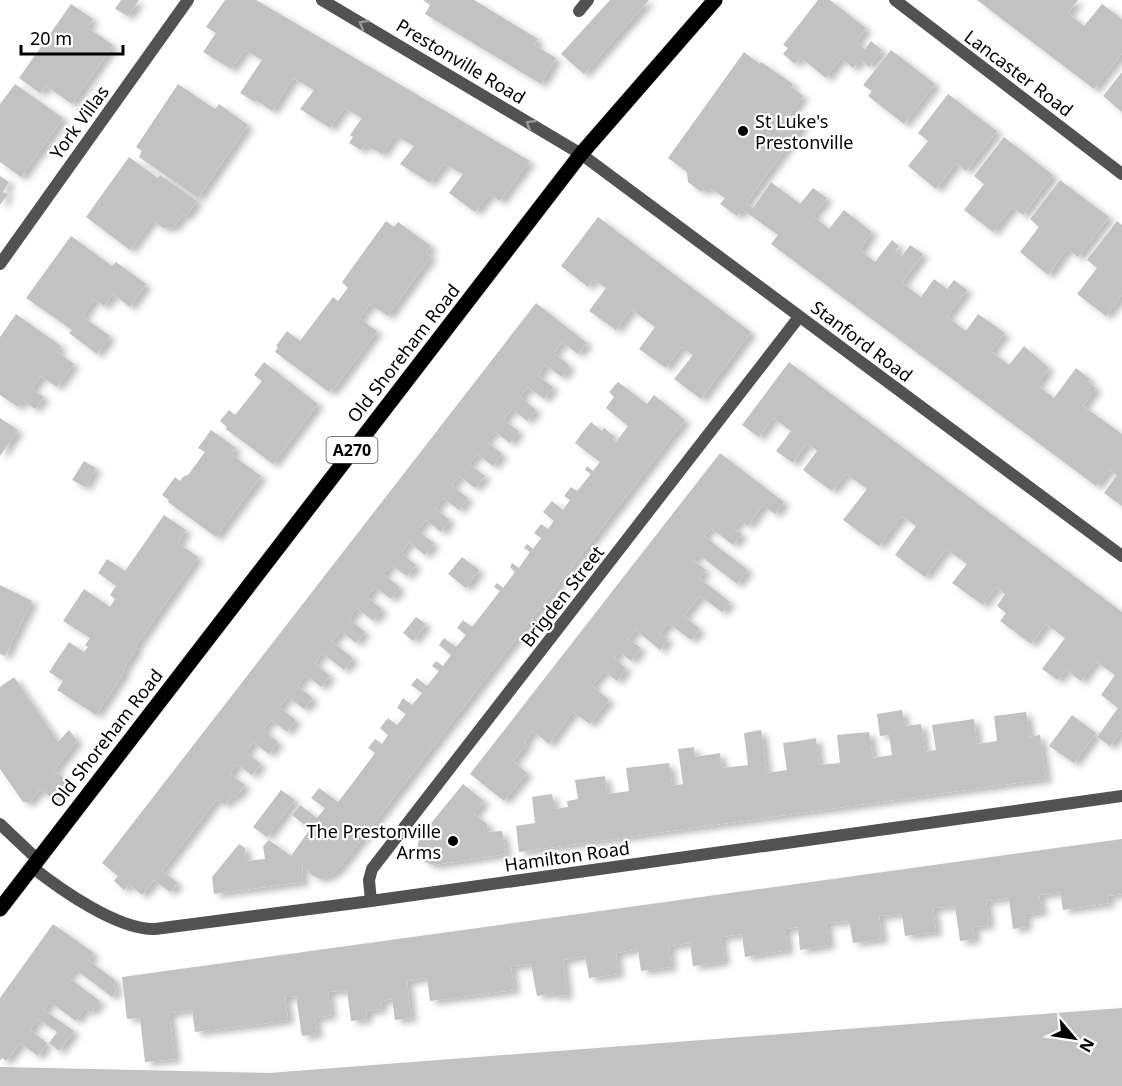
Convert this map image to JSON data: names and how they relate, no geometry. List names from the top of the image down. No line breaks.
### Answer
{"streets":{"main road":["Old Shoreham Road","A270"],"street":["Prestonville Road","Lancaster Road","York Villas","Stanford Road","Brigden Street","Hamilton Road"]},"crossings":[["Prestonville Road","Stanford Road"],["Prestonville Road","Old Shoreham Road"],["Stanford Road","Old Shoreham Road"],["Stanford Road","Brigden Street"],["Old Shoreham Road","Hamilton Road"],["Brigden Street","Hamilton Road"]],"one_way":["Prestonville Road"],"places":["St Luke's Prestonville","The Prestonville Arms"],"scale_bar":"20 m","north":"bottom right"}
